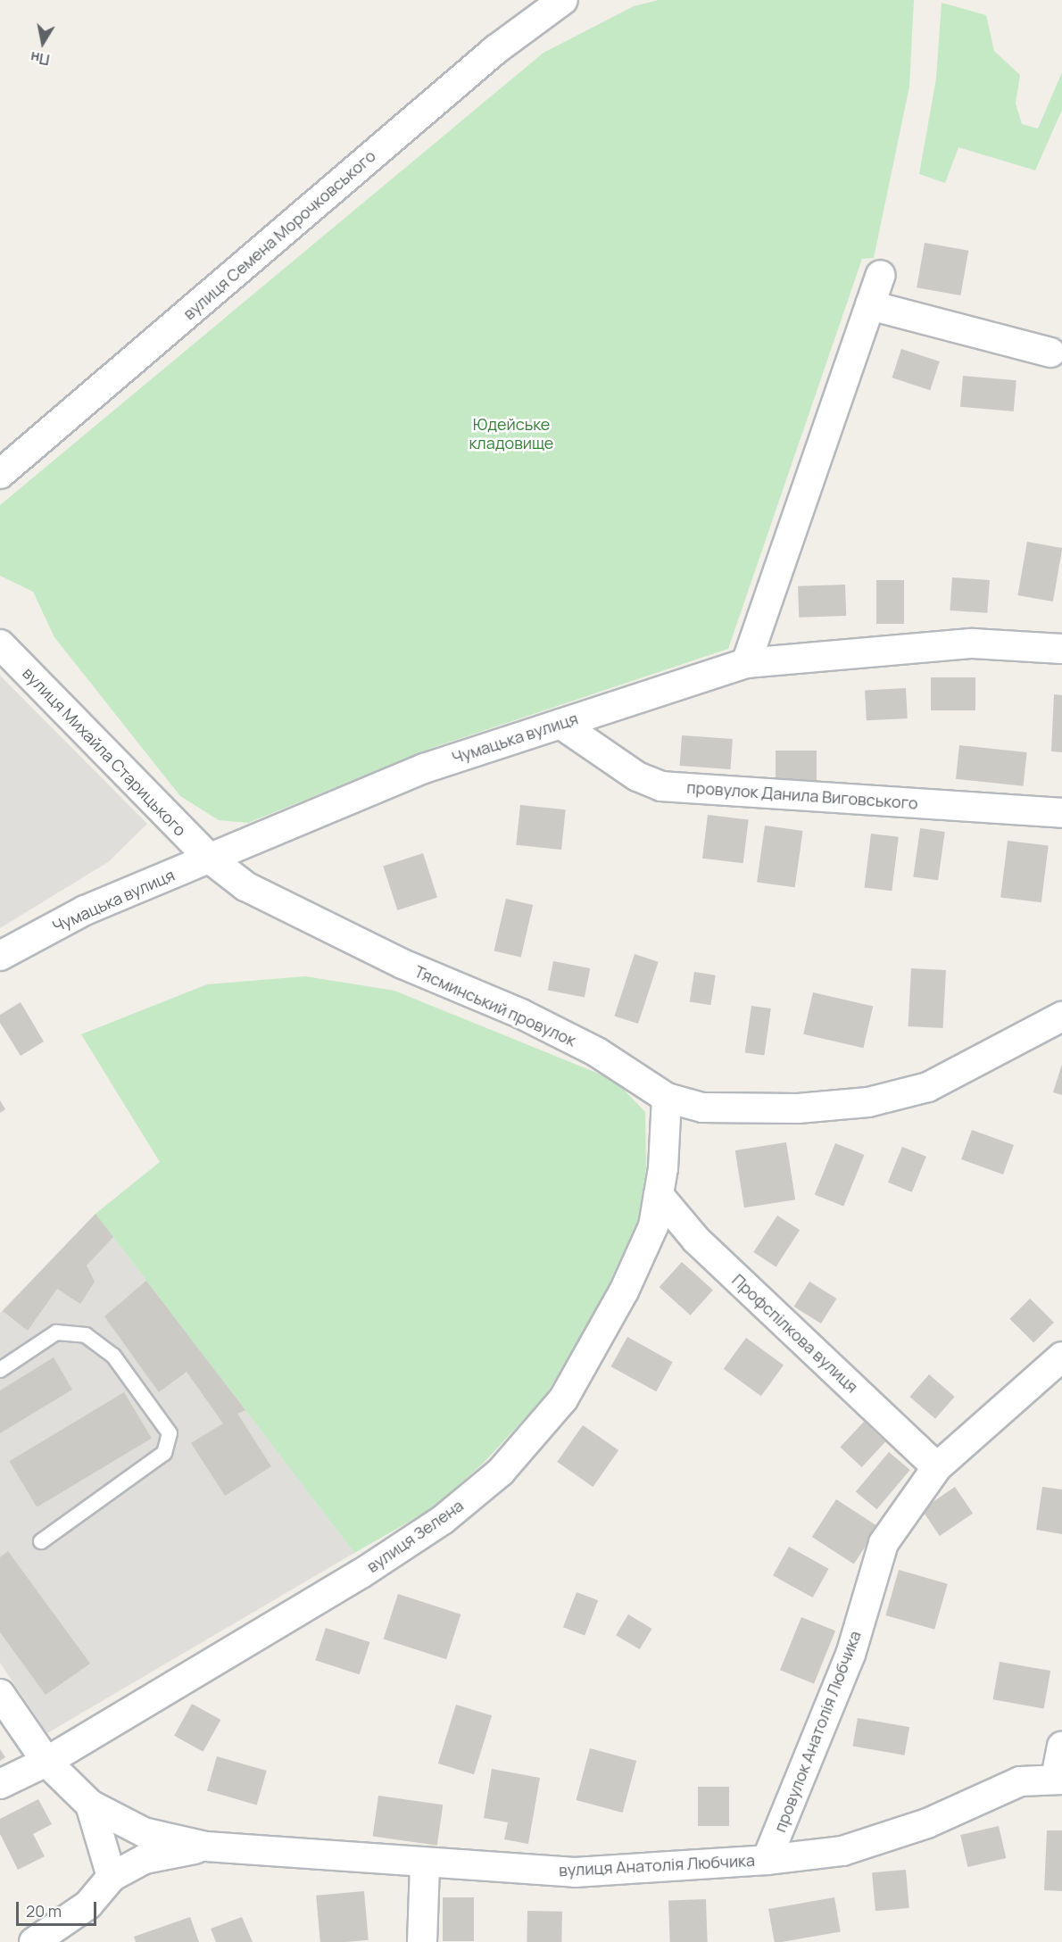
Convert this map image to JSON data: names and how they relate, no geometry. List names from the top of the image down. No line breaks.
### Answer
{"streets":{"street":["вулиця Семена Морочковського","Чумацька вулиця","вулиця Михайла Старицького","провулок Данила Виговського","Тясминський провулок","Профспілкова вулиця","вулиця Зелена","провулок Анатолія Любчика","вулиця Анатолія Любчика"]},"crossings":[["Чумацька вулиця","вулиця Михайла Старицького"],["Чумацька вулиця","провулок Данила Виговського"],["Чумацька вулиця","Тясминський провулок"],["вулиця Михайла Старицького","Тясминський провулок"],["Тясминський провулок","вулиця Зелена"],["Профспілкова вулиця","вулиця Зелена"],["Профспілкова вулиця","провулок Анатолія Любчика"],["вулиця Зелена","вулиця Анатолія Любчика"],["провулок Анатолія Любчика","вулиця Анатолія Любчика"]],"parks":["Юдейське кладовище"],"scale_bar":"20 m","north":"bottom"}
